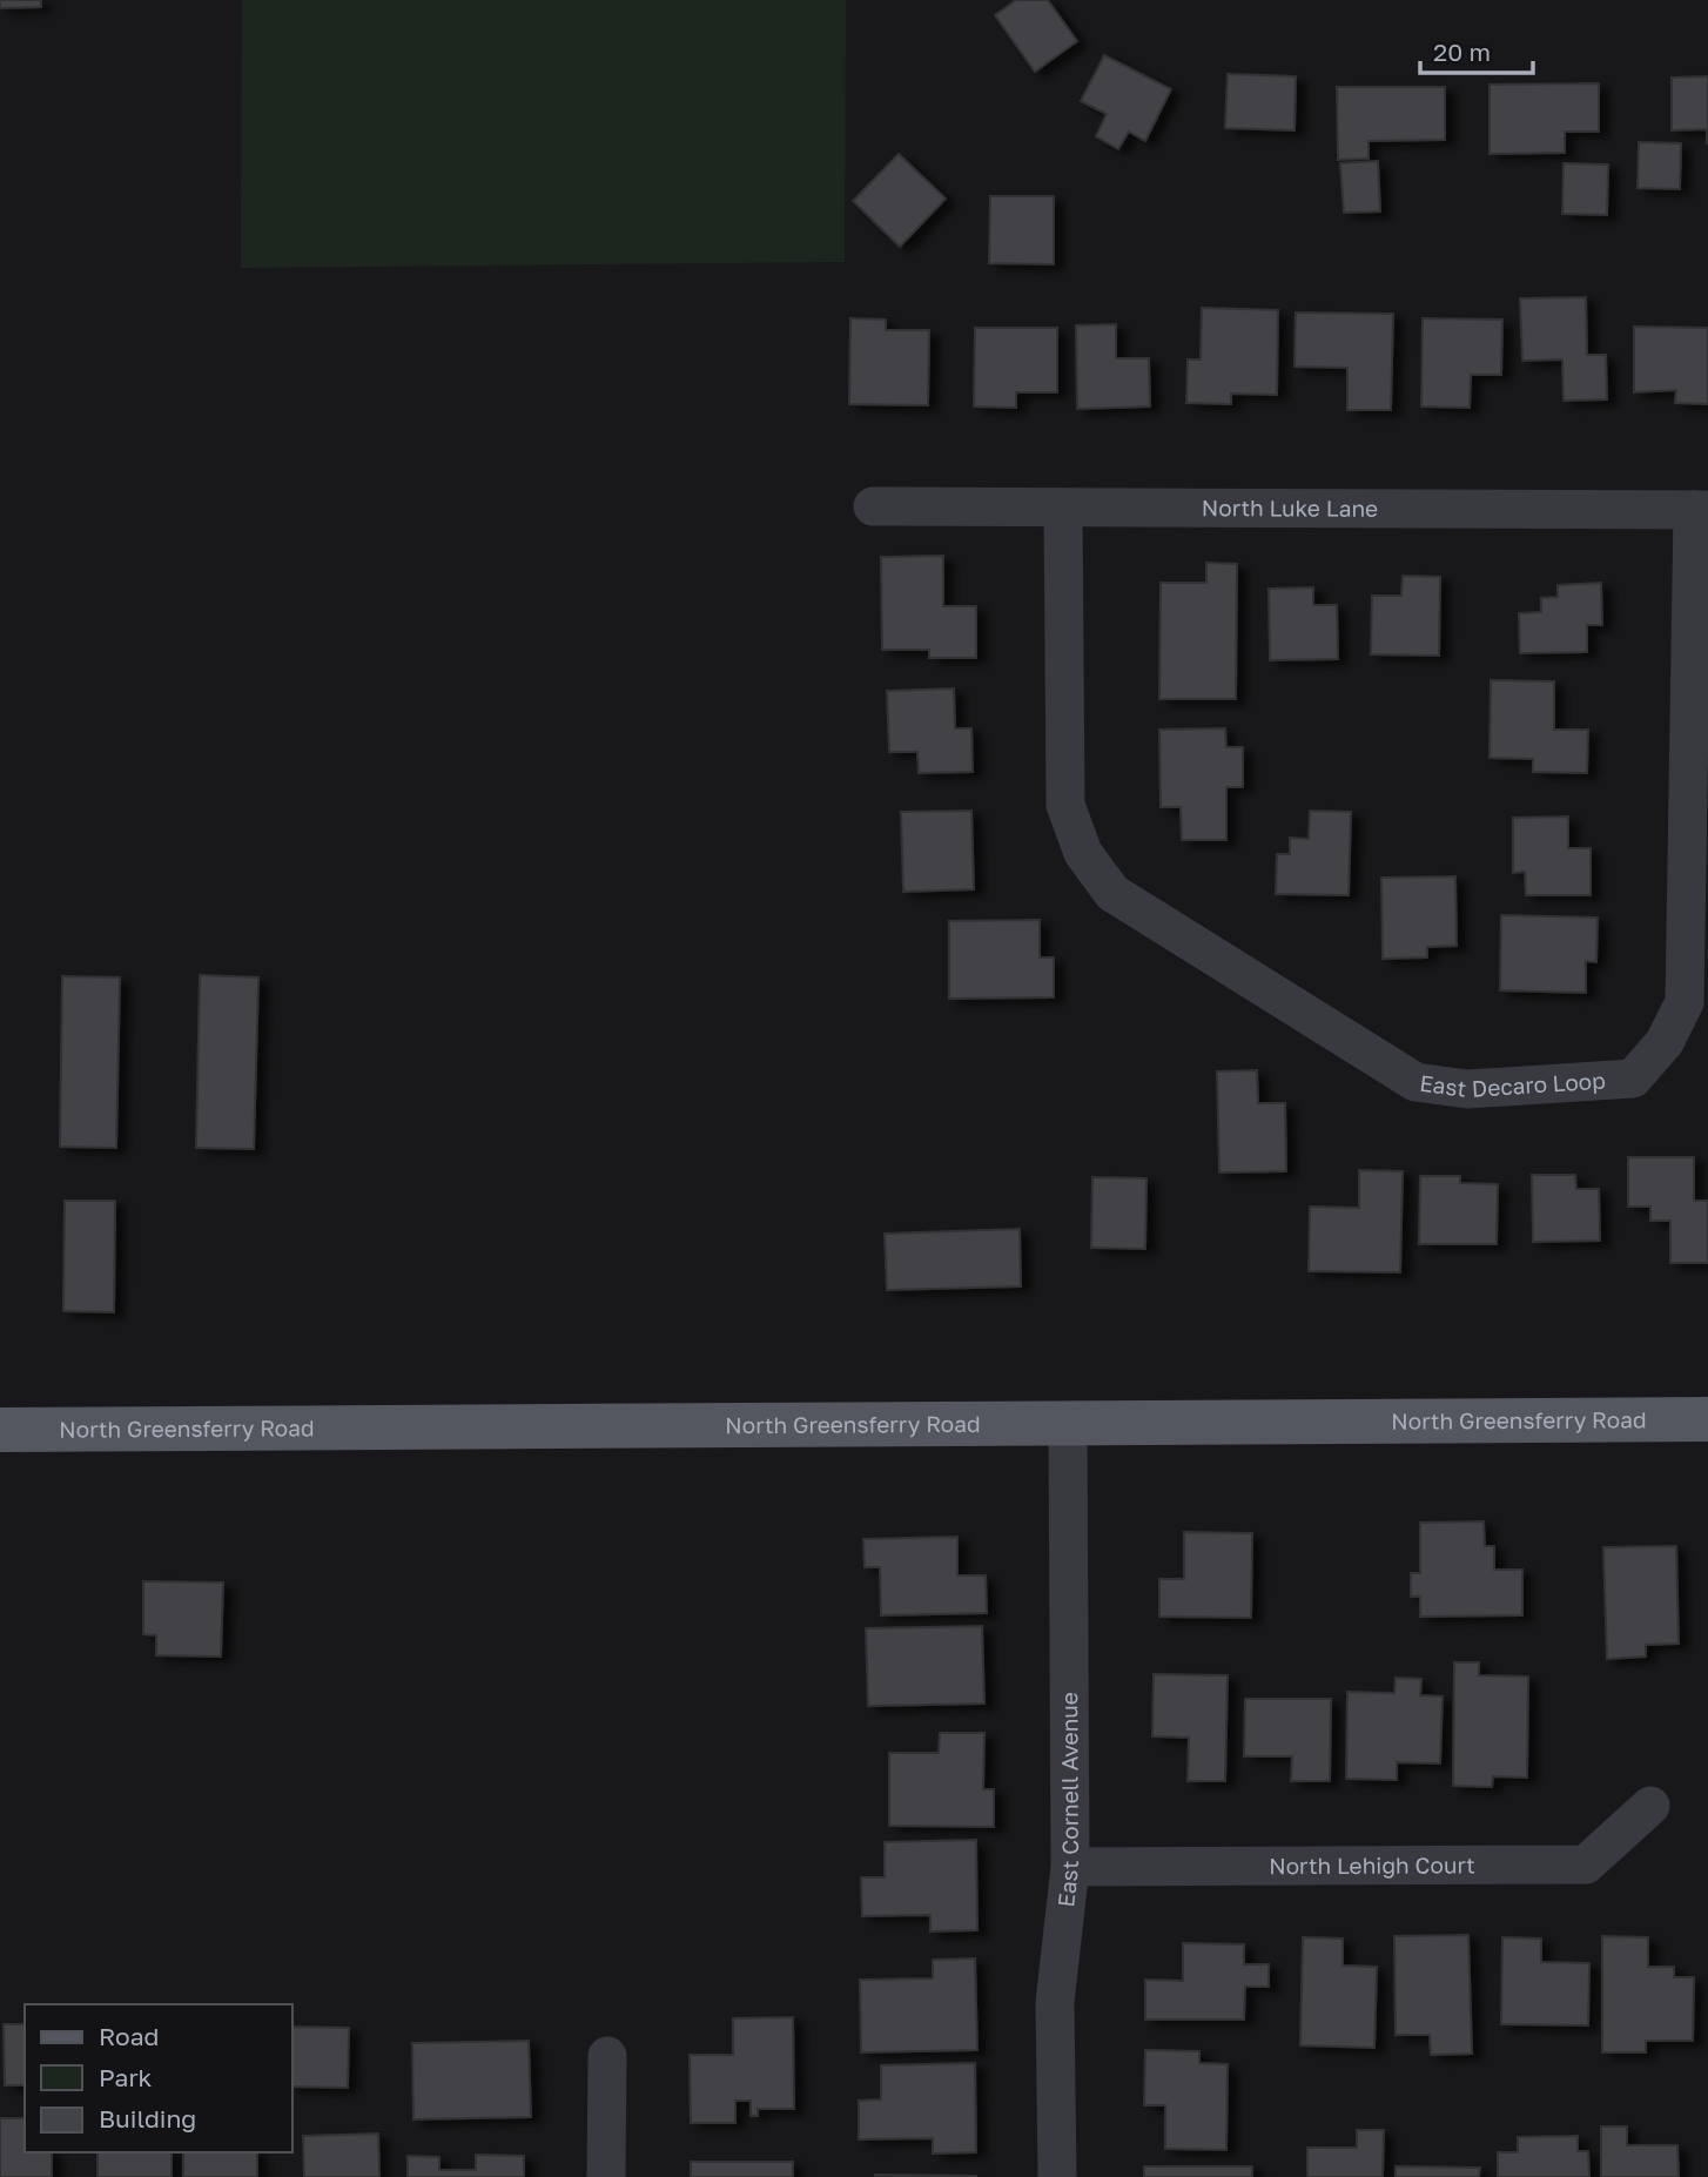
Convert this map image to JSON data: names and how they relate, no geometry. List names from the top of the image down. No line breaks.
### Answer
{"streets":{"main road":["North Greensferry Road"],"street":["North Luke Lane","East Decaro Loop","East Cornell Avenue","North Lehigh Court"]},"crossings":[["North Luke Lane","East Decaro Loop"],["North Greensferry Road","East Cornell Avenue"],["East Cornell Avenue","North Lehigh Court"]],"legend":["Road","Park","Building"],"scale_bar":"20 m"}
